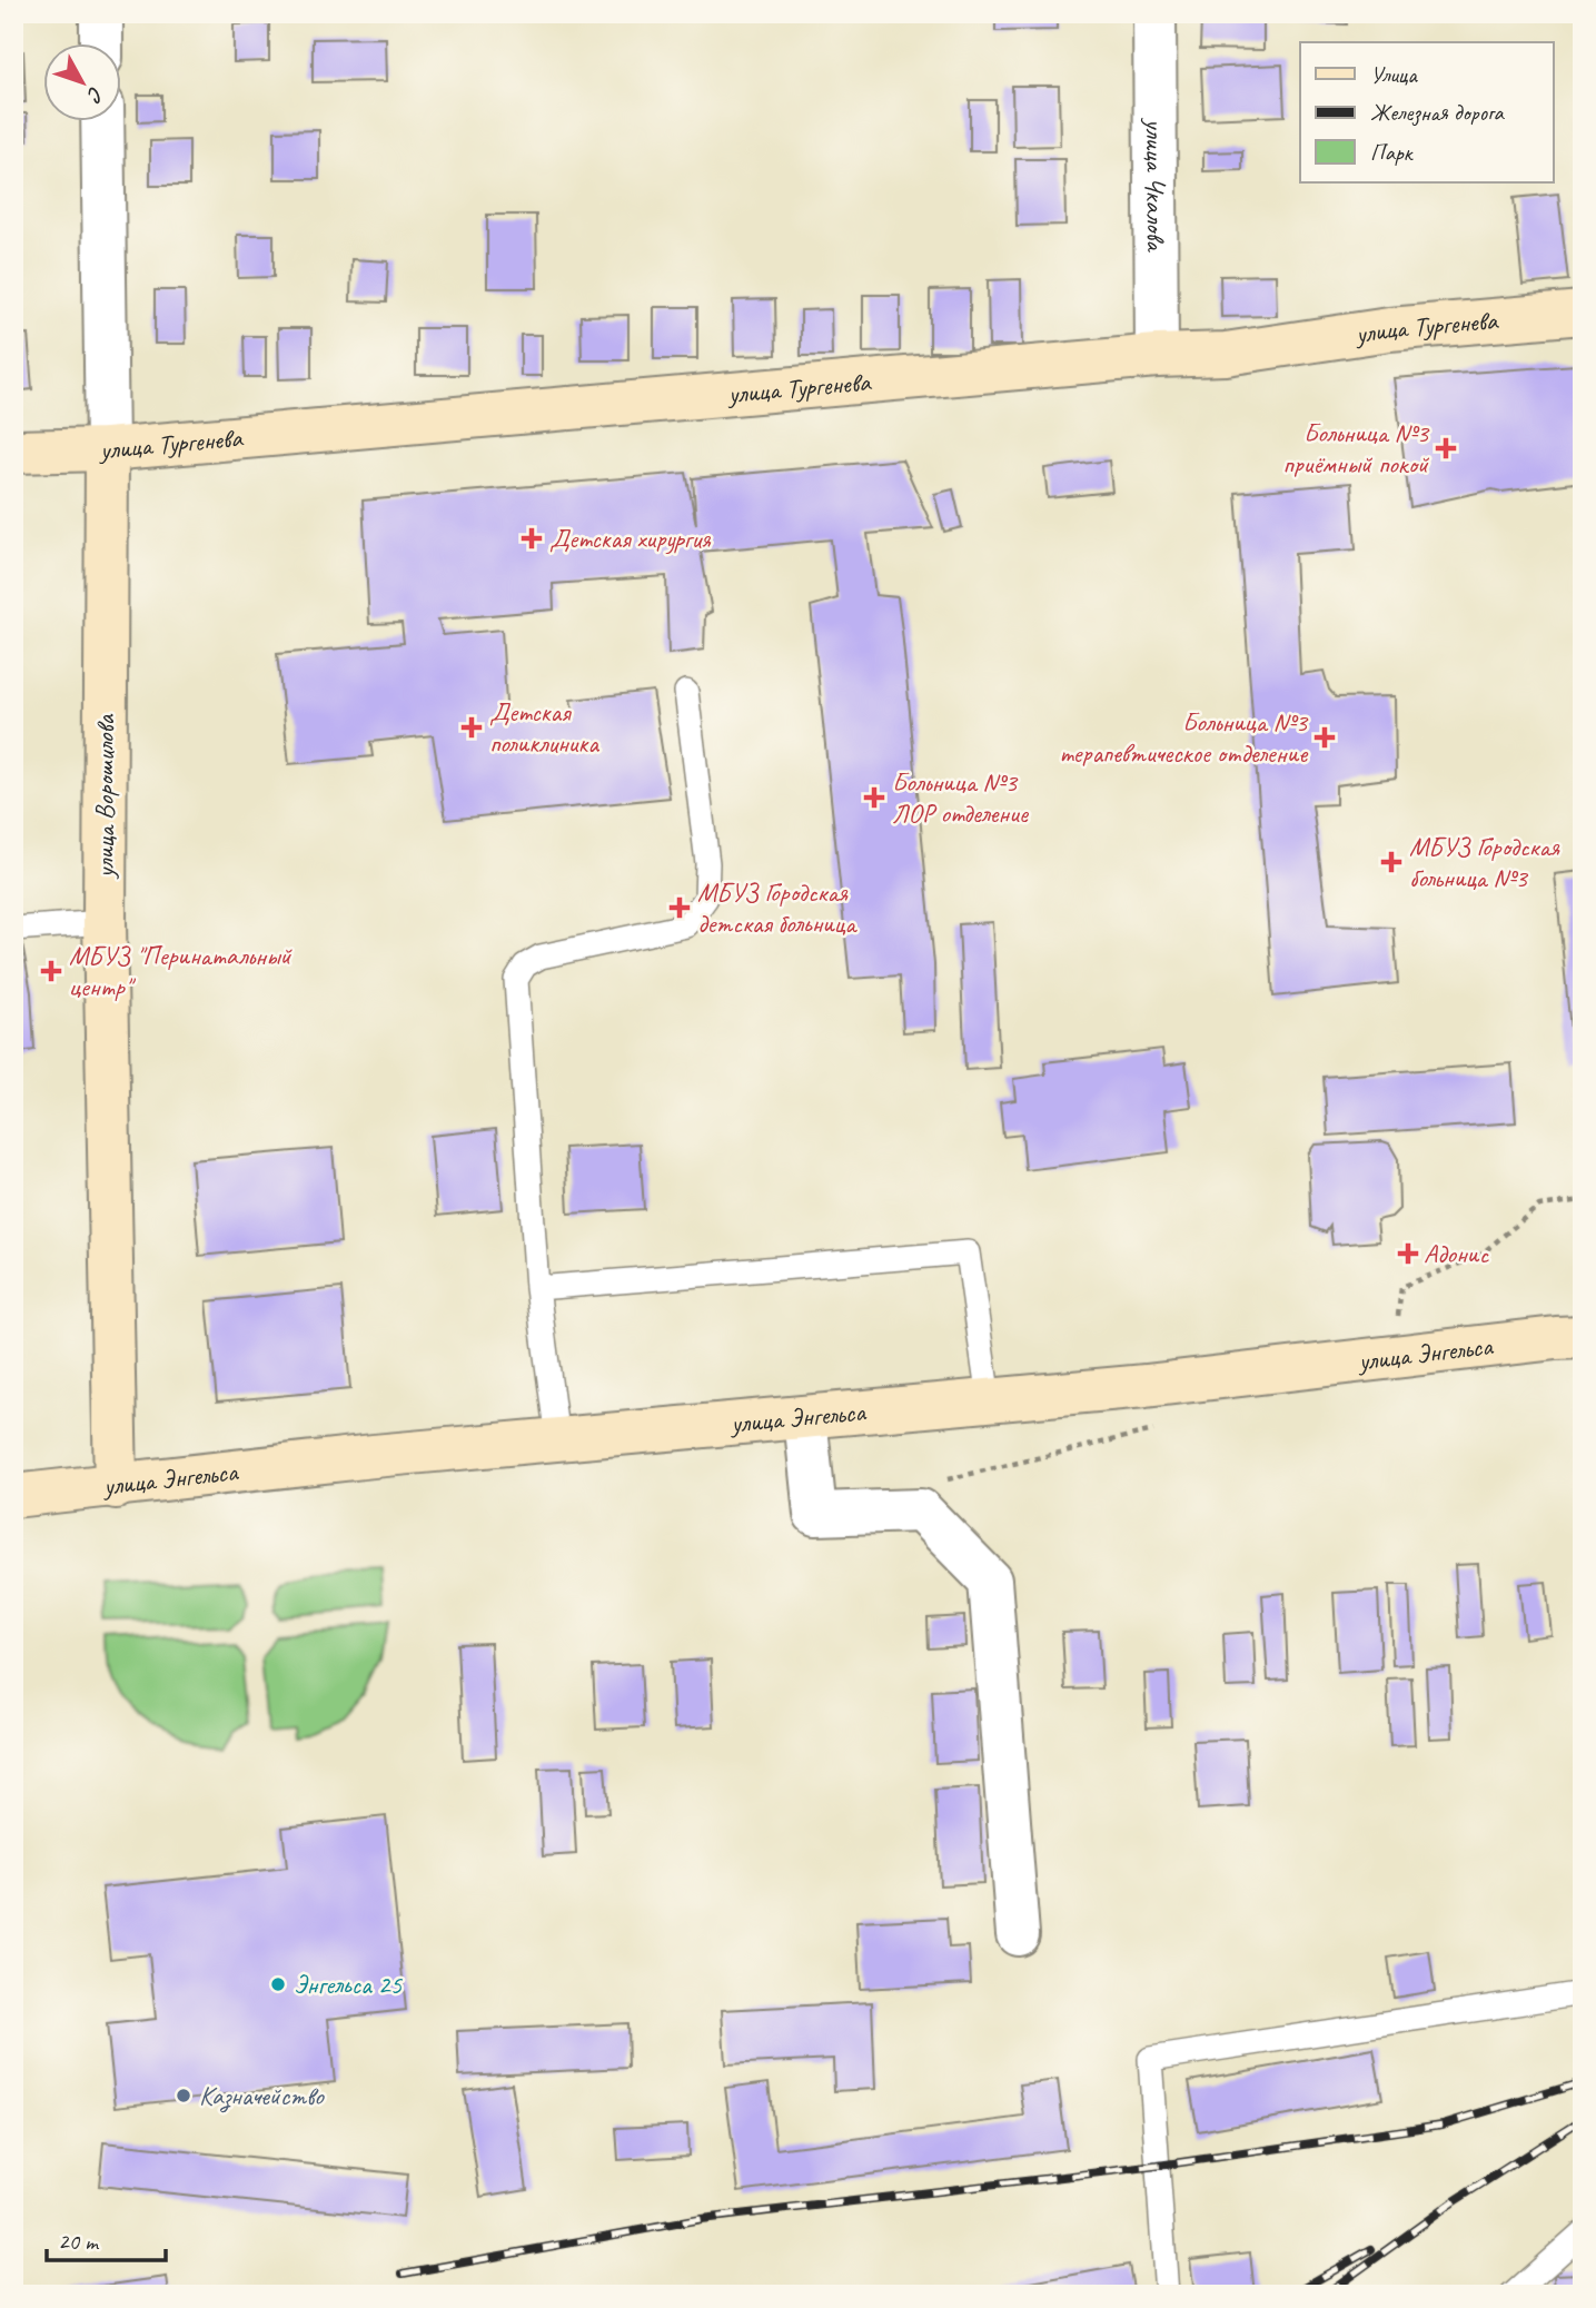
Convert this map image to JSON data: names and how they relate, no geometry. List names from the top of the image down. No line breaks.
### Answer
{"streets":{"street":["улица Чкалова","улица Тургенева","улица Ворошилова","улица Энгельса"]},"crossings":[["улица Чкалова","улица Тургенева"],["улица Тургенева","улица Ворошилова"],["улица Ворошилова","улица Энгельса"]],"places":{"health":["Больница №3 приёмный покой","Детская хирургия","Детская поликлиника","Больница №3 терапевтическое отделение","Больница №3 ЛОР отделение","МБУЗ Городская больница №3","МБУЗ Городская детская больница","МБУЗ \"Перинатальный центр\"","Адонис"],"other":["Энгельса 25","Казначейство"]},"legend":["Улица","Железная дорога","Парк"],"scale_bar":"20 m","north":"bottom right"}
